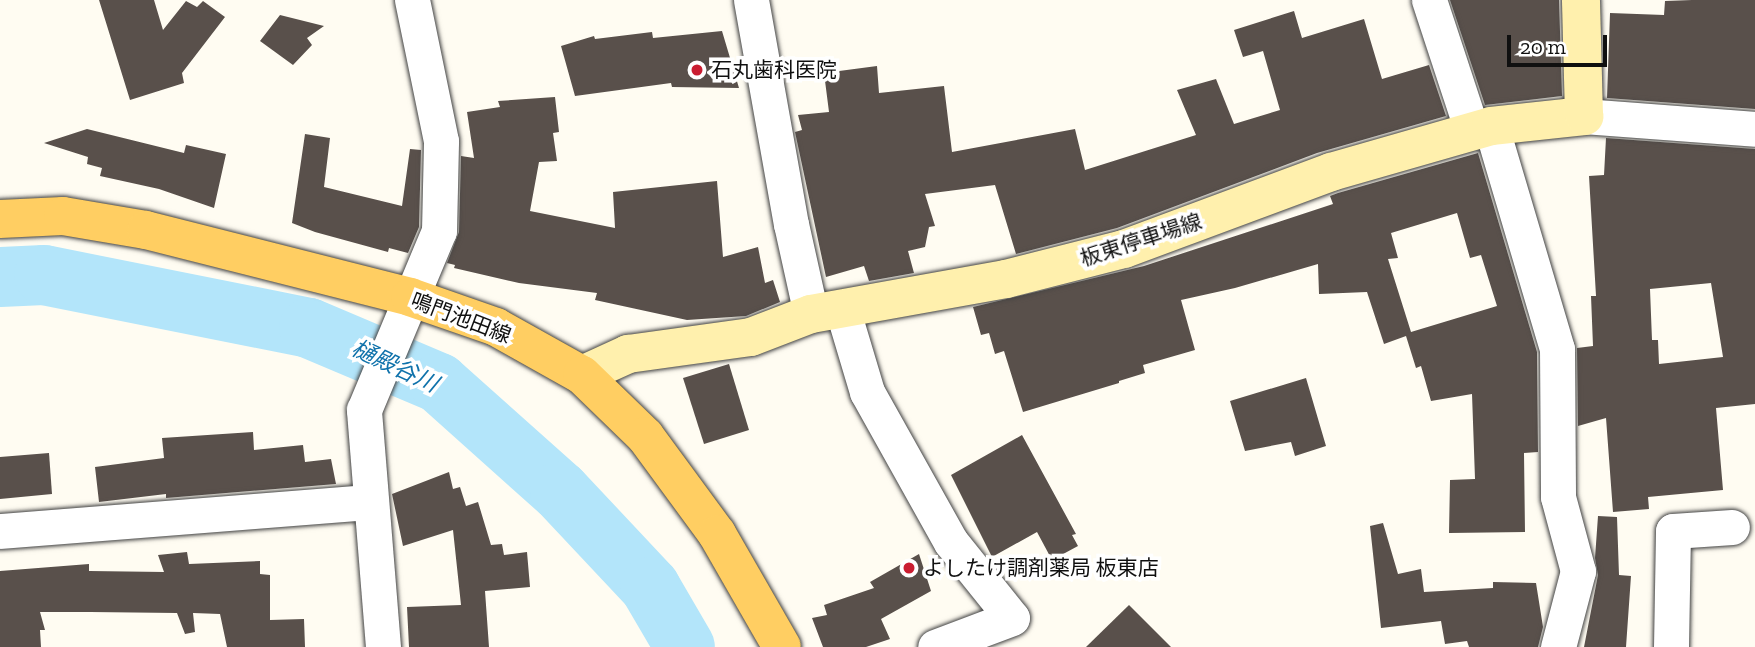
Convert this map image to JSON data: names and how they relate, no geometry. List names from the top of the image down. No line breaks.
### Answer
{"streets":{"main road":["板東停車場線","鳴門池田線"]},"crossings":[["板東停車場線","鳴門池田線"]],"water":["樋殿谷川"],"places":["石丸歯科医院","よしたけ調剤薬局 板東店"],"scale_bar":"20 m"}
